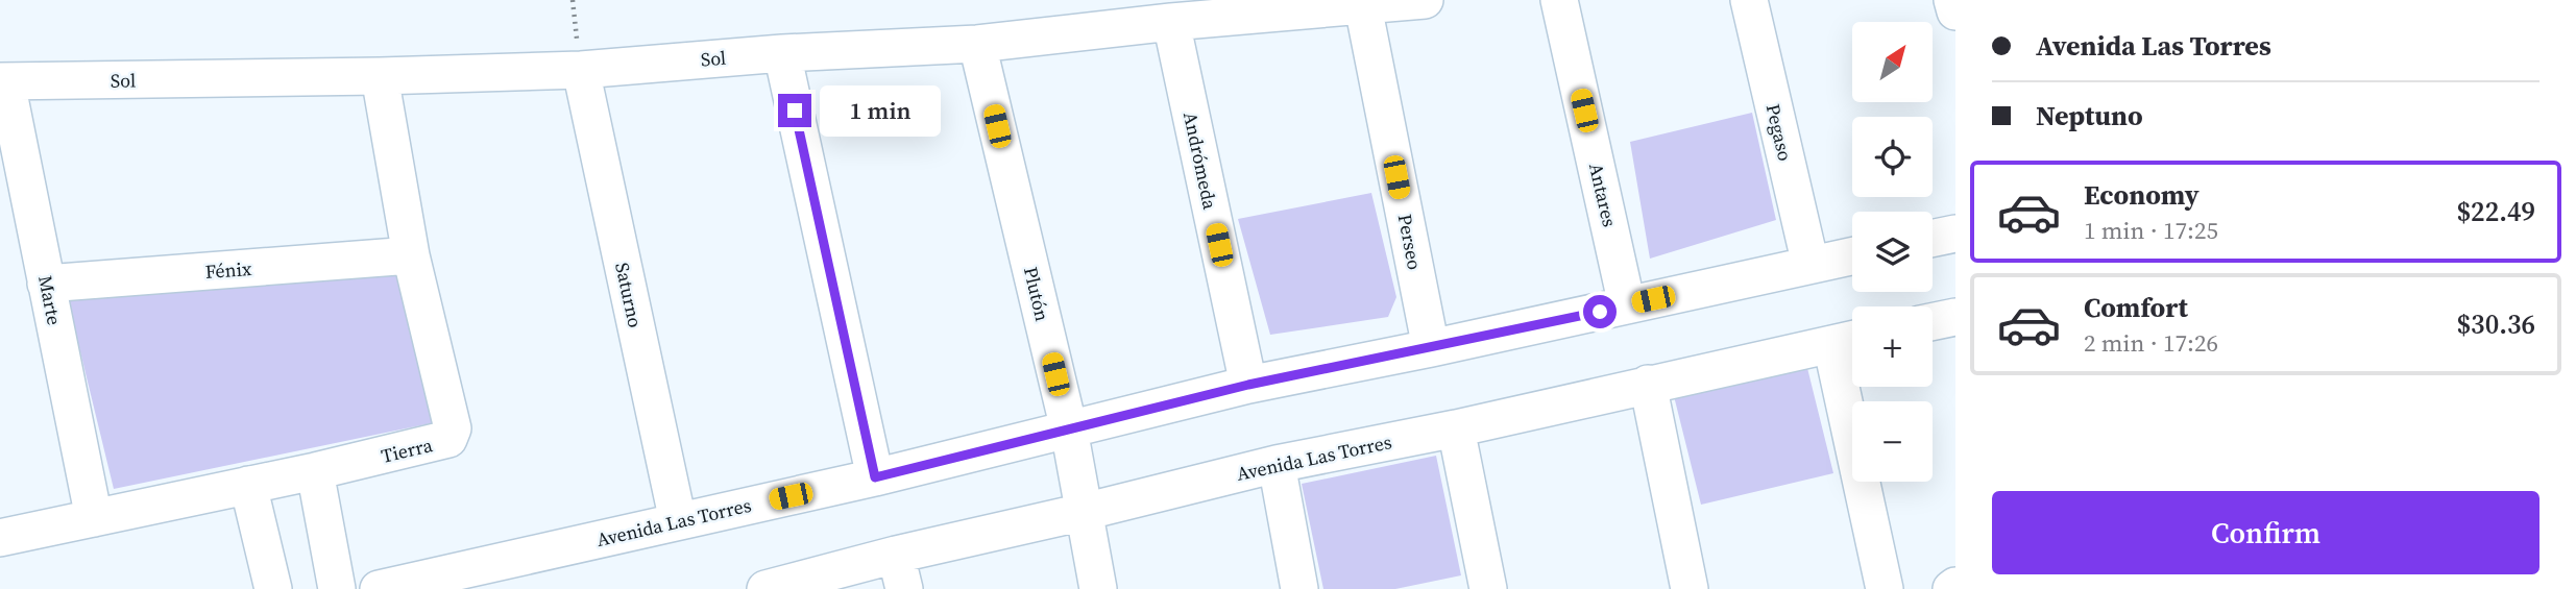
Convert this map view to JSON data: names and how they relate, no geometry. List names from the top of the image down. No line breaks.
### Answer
{"streets":{"street":["Sol","Pegaso","Andrómeda","Antares","Perseo","Fénix","Plutón","Saturno","Marte","Tierra","Avenida Las Torres"]},"crossings":[["Sol","Andrómeda"],["Sol","Perseo"],["Sol","Plutón"],["Sol","Saturno"],["Sol","Marte"],["Sol","Tierra"],["Pegaso","Avenida Las Torres"],["Andrómeda","Avenida Las Torres"],["Antares","Avenida Las Torres"],["Perseo","Avenida Las Torres"],["Fénix","Marte"],["Fénix","Tierra"],["Plutón","Avenida Las Torres"],["Saturno","Avenida Las Torres"],["Marte","Tierra"]],"north":"top right","page":{"banner":["Avenida Las Torres","Neptuno"],"map_buttons":["+","−"],"bubble":"1 min","list":[{"name":"Economy","note":"1 min · 17:25","value":"$22.49"},{"name":"Comfort","note":"2 min · 17:26","value":"$30.36"}],"buttons":"Confirm"}}
